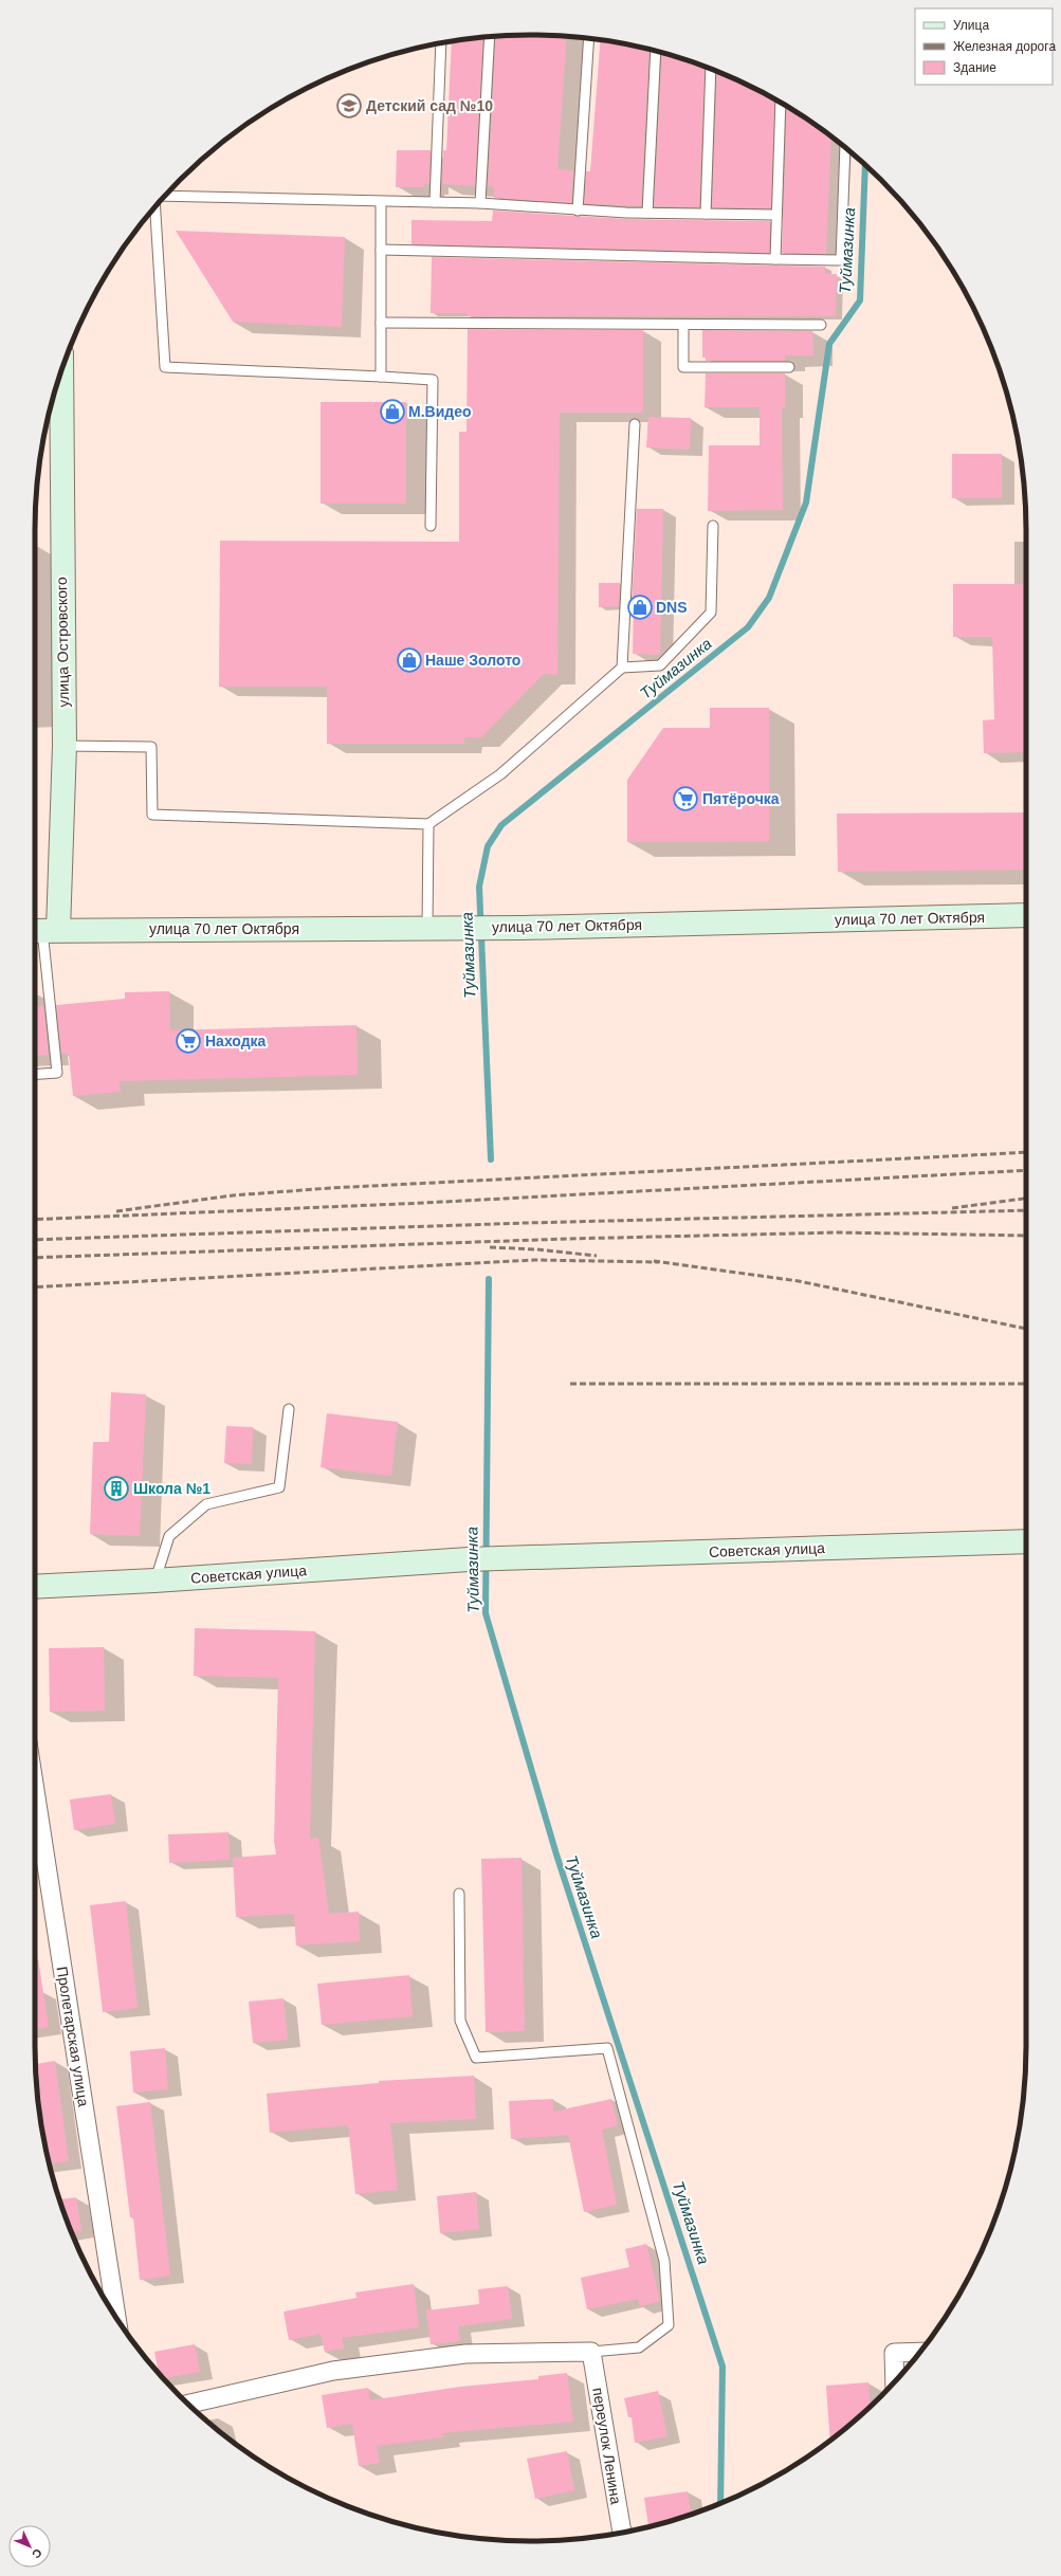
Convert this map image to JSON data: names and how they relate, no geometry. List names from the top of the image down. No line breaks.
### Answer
{"streets":{"street":["улица Островского","улица 70 лет Октября","Советская улица","Пролетарская улица","переулок Ленина"]},"crossings":[["улица Островского","улица 70 лет Октября"]],"water":["Туймазинка"],"places":{"school or university":["Детский сад №10"],"shop":["М.Видео","DNS","Наше Золото"],"supermarket":["Пятёрочка","Находка"],"building":["Школа №1"]},"legend":["Улица","Железная дорога","Здание"],"north":"bottom right"}
